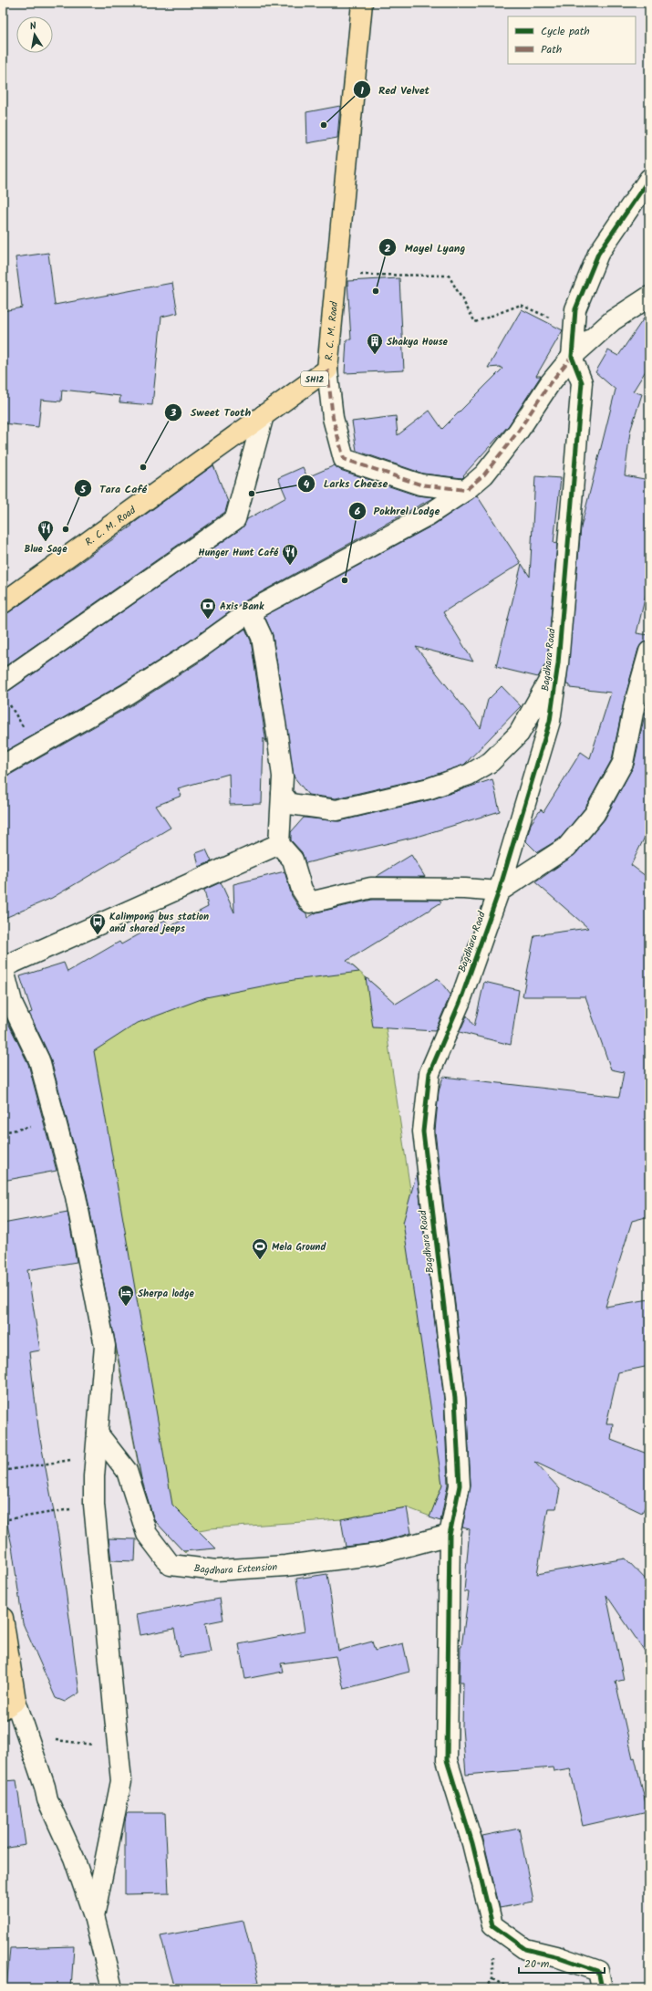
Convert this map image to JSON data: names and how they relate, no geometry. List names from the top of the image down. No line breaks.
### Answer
{"streets":{"main road":["R. C. M. Road","SH12"],"street":["Bagdhara Road","Bagdhara Extension"]},"crossings":[["Bagdhara Road","Bagdhara Extension"]],"places":{"other":["Red Velvet","Mayel Lyang","Sweet Tooth","Larks Cheese","Tara Café","Pokhrel Lodge"],"building":["Shakya House"],"restaurant":["Blue Sage","Hunger Hunt Café"],"bank":["Axis Bank"],"bus stop":["Kalimpong bus station and shared jeeps"],"sports":["Mela Ground"],"hotel":["Sherpa lodge"]},"legend":["Cycle path","Path"],"scale_bar":"20 m","north":"top"}
